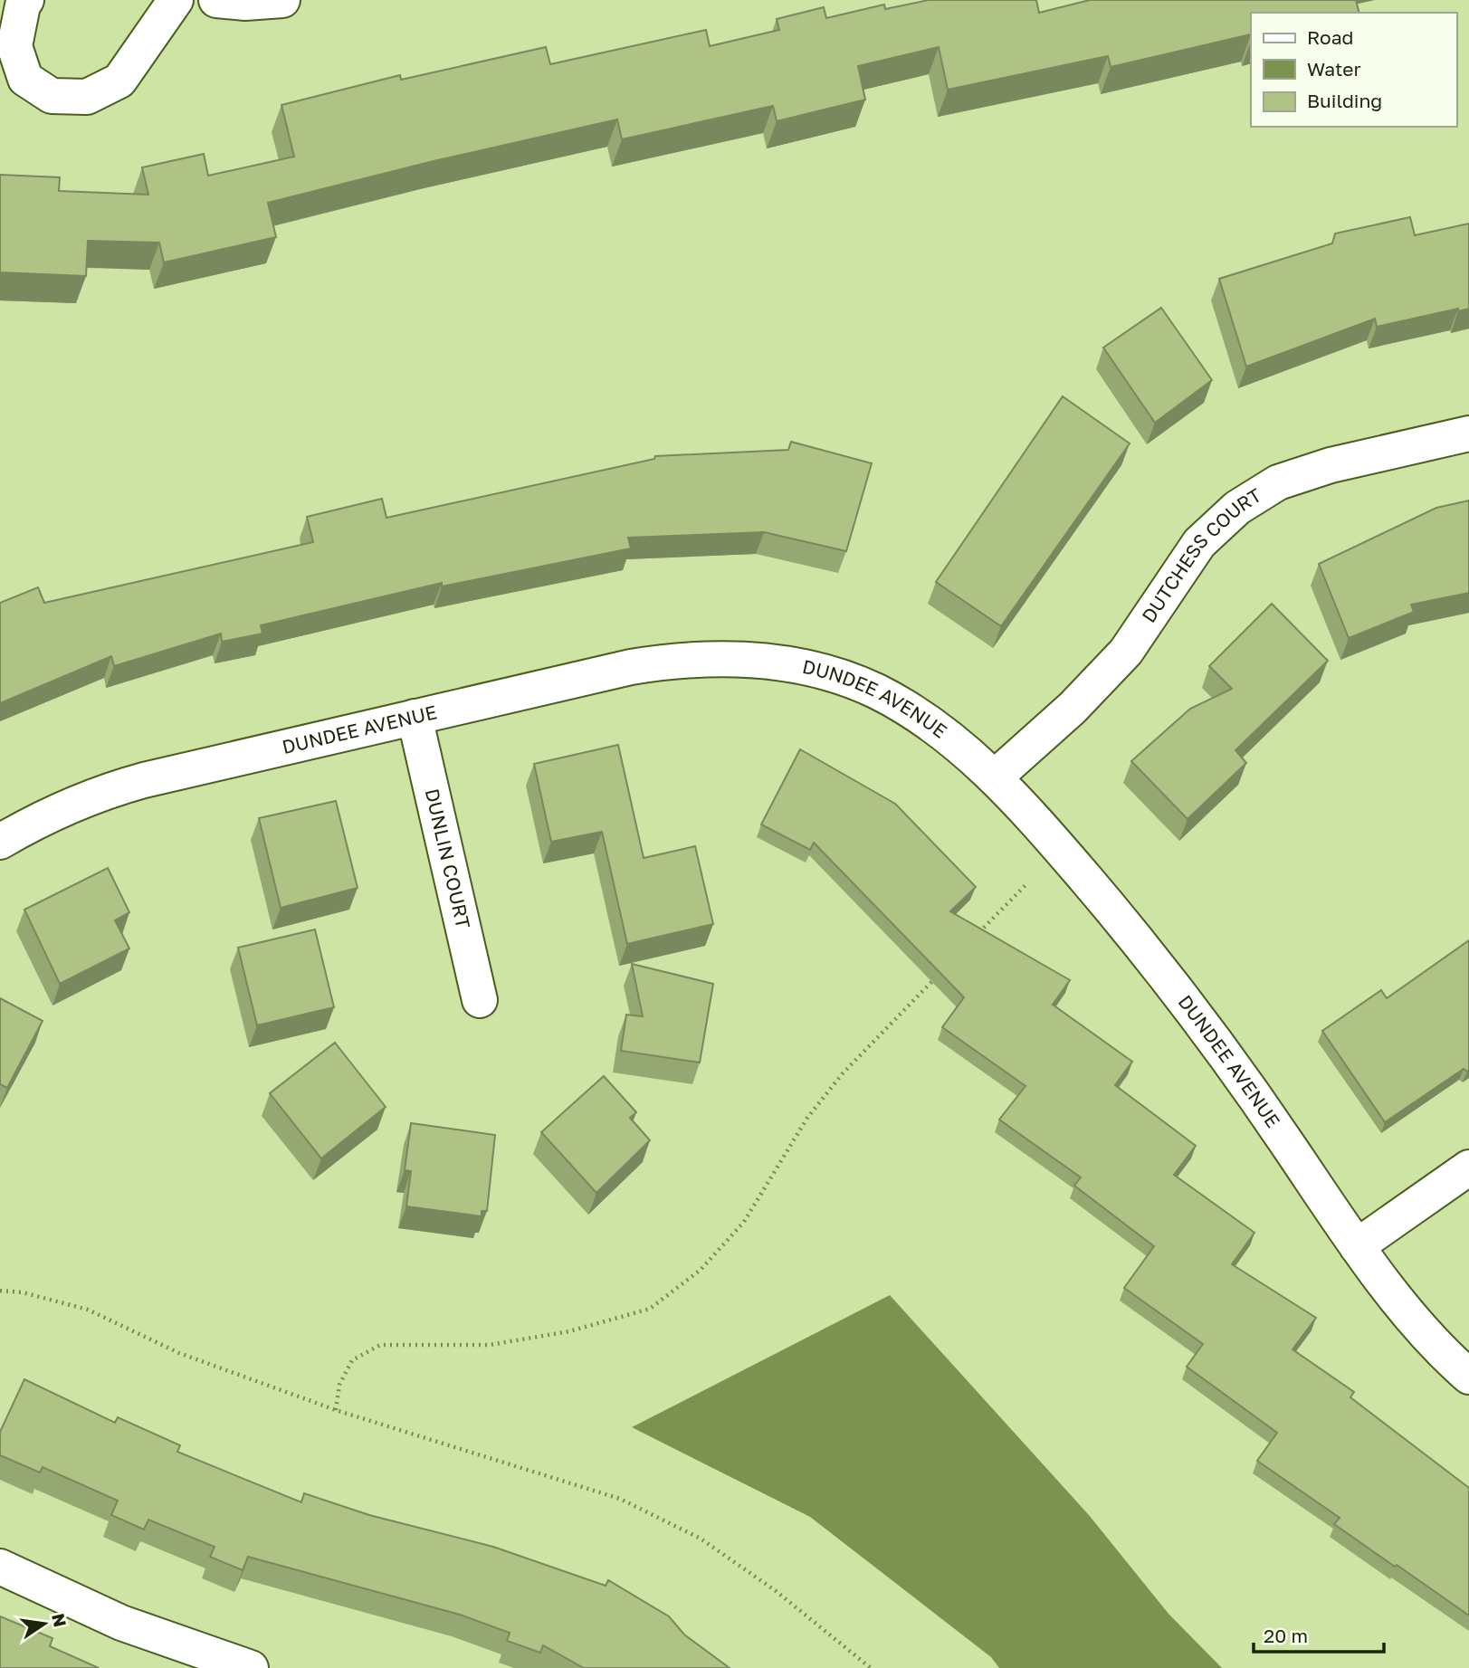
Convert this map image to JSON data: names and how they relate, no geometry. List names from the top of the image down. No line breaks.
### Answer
{"streets":{"street":["DUTCHESS COURT","DUNDEE AVENUE","DUNLIN COURT"]},"crossings":[["DUTCHESS COURT","DUNDEE AVENUE"],["DUNDEE AVENUE","DUNLIN COURT"]],"legend":["Road","Water","Building"],"scale_bar":"20 m","north":"right"}
